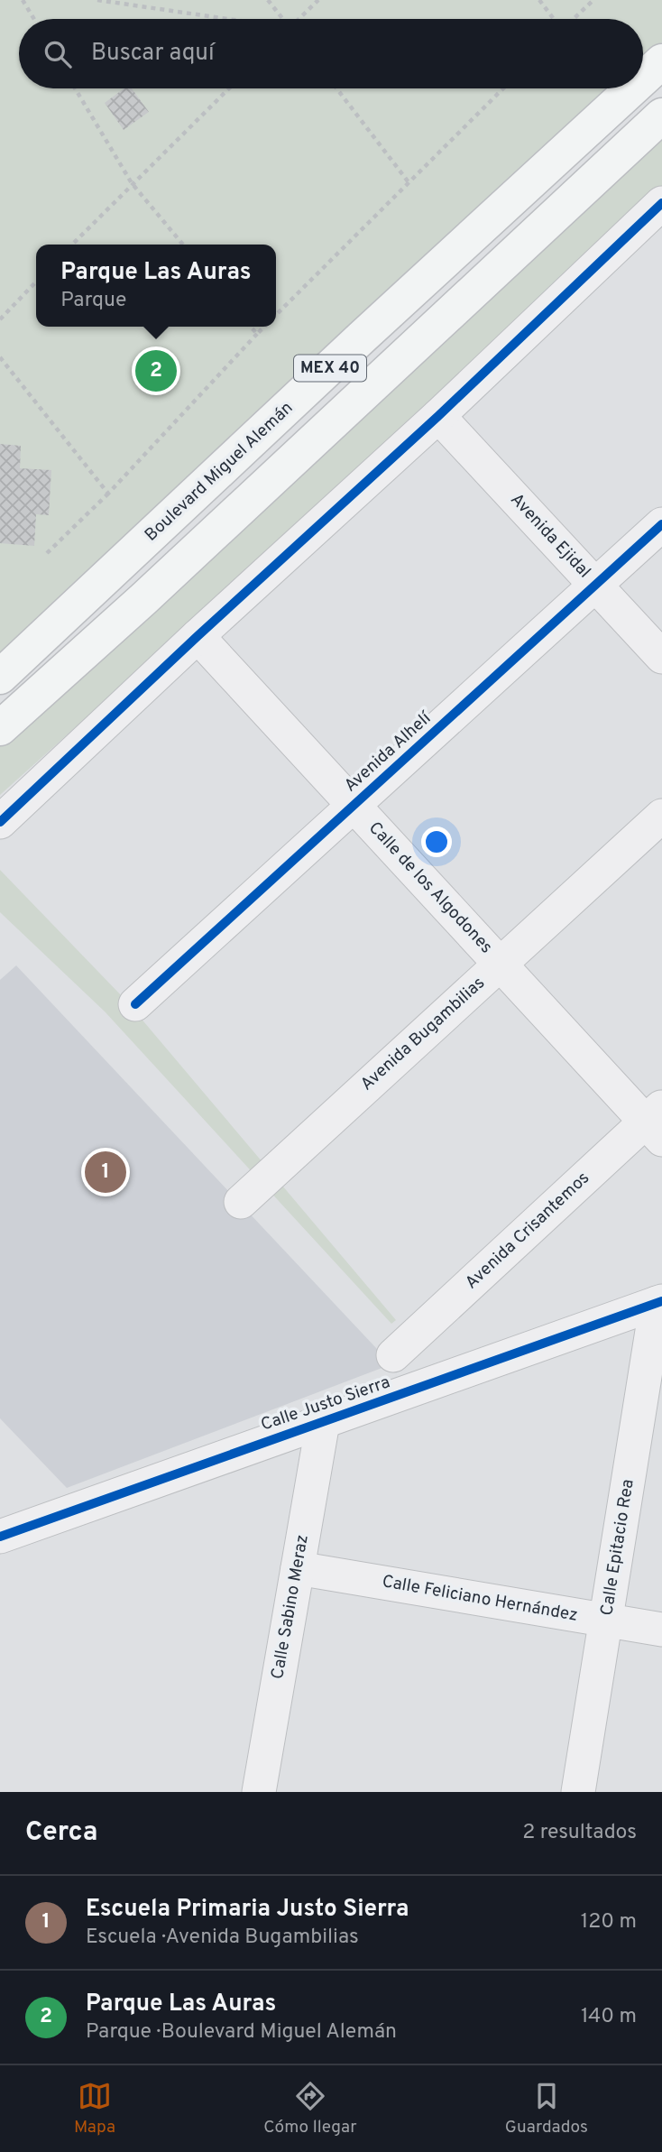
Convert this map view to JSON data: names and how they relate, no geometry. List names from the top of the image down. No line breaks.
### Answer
{"streets":{"main road":["MEX 40","Boulevard Miguel Alemán"],"street":["Avenida Ejidal","Avenida Alhelí","Calle de los Algodones","Avenida Bugambilias","Avenida Crisantemos","Calle Justo Sierra","Calle Epitacio Rea","Calle Feliciano Hernández","Calle Sabino Meraz"]},"crossings":[["Avenida Ejidal","Avenida Alhelí"],["Avenida Alhelí","Calle de los Algodones"],["Calle de los Algodones","Avenida Bugambilias"],["Calle de los Algodones","Avenida Crisantemos"],["Calle Justo Sierra","Calle Epitacio Rea"],["Calle Justo Sierra","Calle Sabino Meraz"],["Calle Epitacio Rea","Calle Feliciano Hernández"],["Calle Feliciano Hernández","Calle Sabino Meraz"]],"page":{"search":"Buscar aquí","popup":["Parque Las Auras","Parque"],"pins":["2","1"],"heading":["Cerca","2 resultados"],"list":[{"mark":"1","name":"Escuela Primaria Justo Sierra","note":"Escuela · Avenida Bugambilias","value":"120 m"},{"mark":"2","name":"Parque Las Auras","note":"Parque · Boulevard Miguel Alemán","value":"140 m"}],"nav":["Mapa","Cómo llegar","Guardados"]}}
